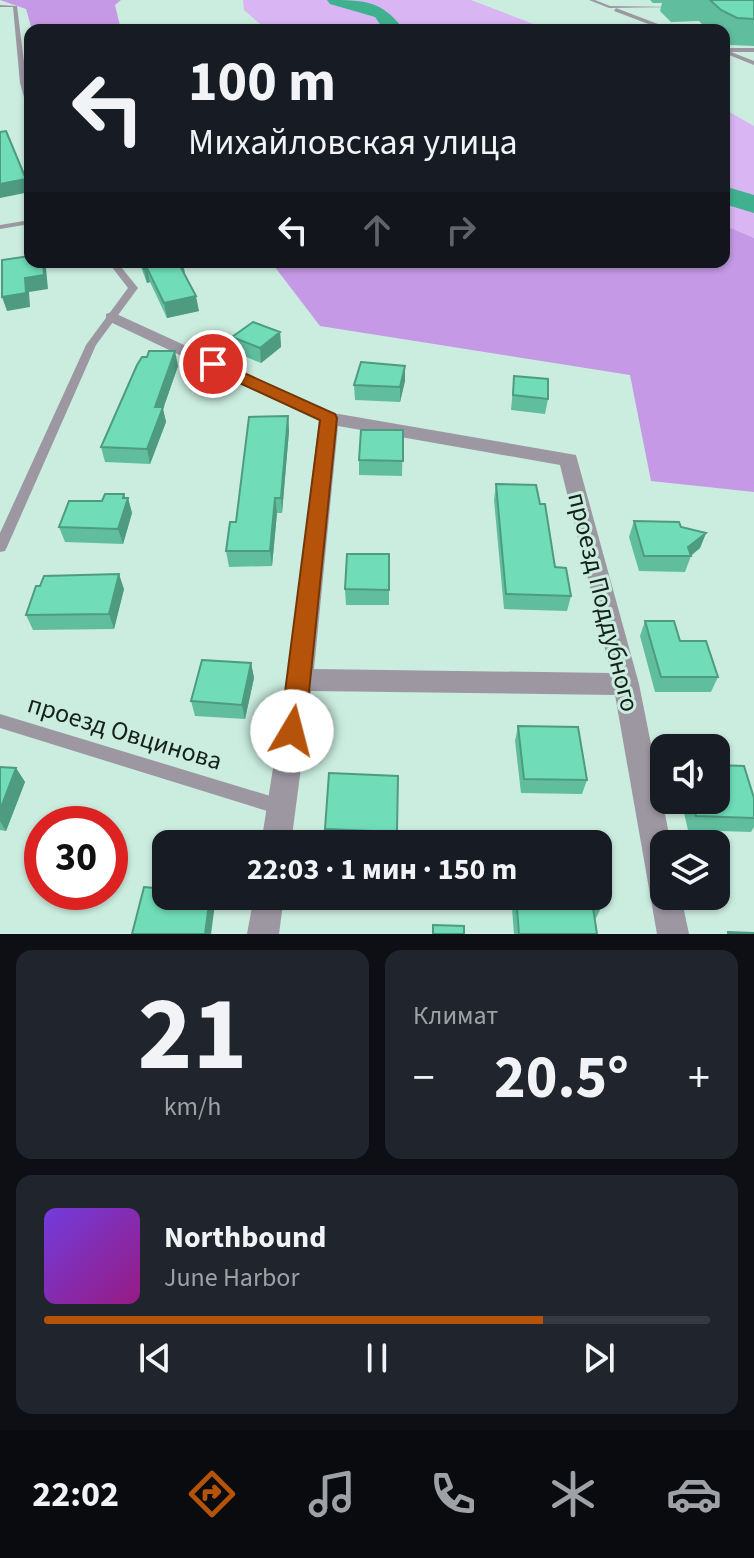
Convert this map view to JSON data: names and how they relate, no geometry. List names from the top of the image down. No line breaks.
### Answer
{"streets":{"street":["проезд Поддубного"],"lane":["проезд Овцинова"]},"page":{"turn":["100 m","Михайловская улица"],"limit":"30","trip":"22:03 · 1 мин · 150 m","tile":[["21","km/h"],"Климат"],"heat":["−","20.5°","+"],"song":["Northbound","June Harbor"],"tabs":"22:02"}}
